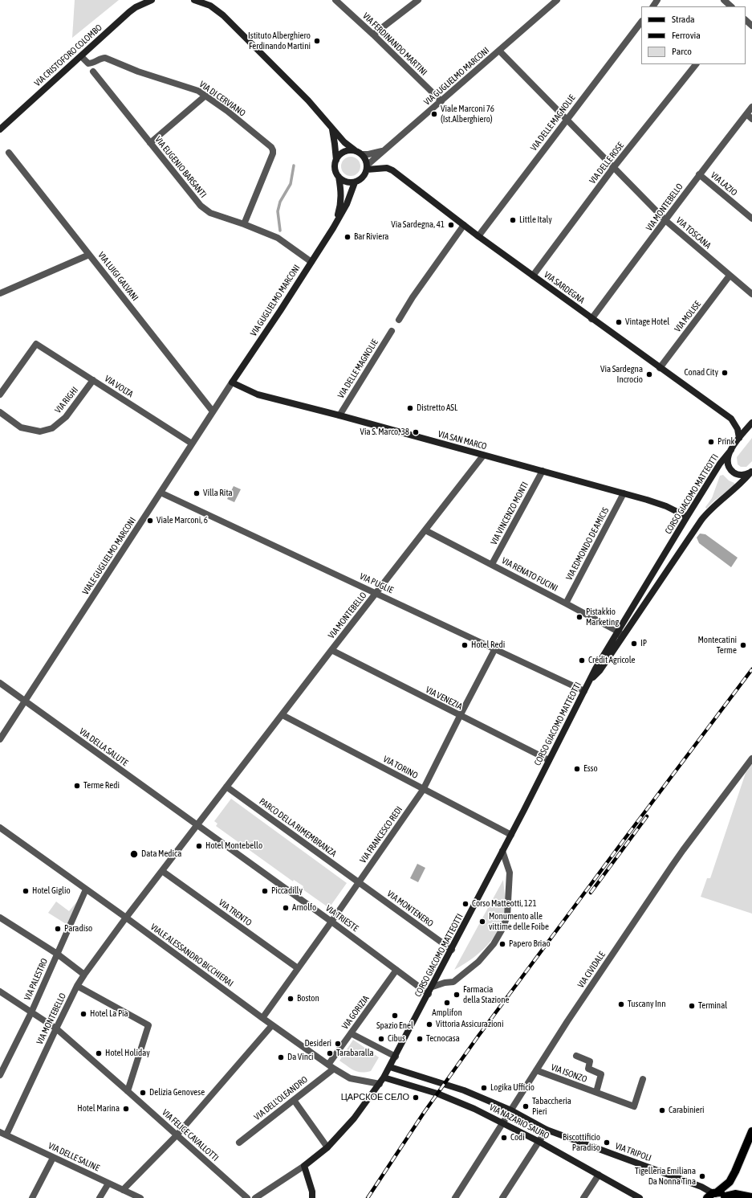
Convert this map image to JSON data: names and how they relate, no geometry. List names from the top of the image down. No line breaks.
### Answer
{"streets":{"main road":["VIA CRISTOFORO COLOMBO","VIA GUGLIELMO MARCONI","VIA SARDEGNA","VIA SAN MARCO","CORSO GIACOMO MATTEOTTI","VIA NAZARIO SAURO","VIA TRIPOLI"],"street":["VIA FERDINANDO MARTINI","VIA DI CERVIANO","VIA DELLE MAGNOLIE","VIA DELLE ROSE","VIA EUGENIO BARSANTI","VIA LAZIO","VIA MONTEBELLO","VIA TOSCANA","VIA LUIGI GALVANI","VIA MOLISE","VIA VOLTA","VIA RIGHI","VIA VINCENZO MONTI","VIA EDMONDO DE AMICIS","VIALE GUGLIELMO MARCONI","VIA RENATO FUCINI","VIA PUGLIE","VIA VENEZIA","VIA DELLA SALUTE","VIA TORINO","PARCO DELLA RIMEMBRANZA","VIA FRANCESCO REDI","VIA MONTENERO","VIA TRENTO","VIA TRIESTE","VIALE ALESSANDRO BICCHIERAI","VIA CIVIDALE","VIA PALESTRO","VIA GORIZIA","VIA ISONZO","VIA DELL'OLEANDRO","VIA FELICE CAVALLOTTI","VIA DELLE SALINE"]},"crossings":[["VIA FERDINANDO MARTINI","VIA GUGLIELMO MARCONI"],["VIA CRISTOFORO COLOMBO","VIA DI CERVIANO"],["VIA GUGLIELMO MARCONI","VIA EUGENIO BARSANTI"],["VIA GUGLIELMO MARCONI","VIA TOSCANA"],["VIA GUGLIELMO MARCONI","VIA SARDEGNA"],["VIA GUGLIELMO MARCONI","VIA SAN MARCO"],["VIA GUGLIELMO MARCONI","VIALE GUGLIELMO MARCONI"],["VIA DI CERVIANO","VIA EUGENIO BARSANTI"],["VIA DELLE MAGNOLIE","VIA TOSCANA"],["VIA DELLE MAGNOLIE","VIA SARDEGNA"],["VIA DELLE MAGNOLIE","VIA SAN MARCO"],["VIA DELLE ROSE","VIA TOSCANA"],["VIA DELLE ROSE","VIA SARDEGNA"],["VIA LAZIO","VIA MONTEBELLO"],["VIA MONTEBELLO","VIA TOSCANA"],["VIA MONTEBELLO","VIA SARDEGNA"],["VIA MONTEBELLO","VIA SAN MARCO"],["VIA MONTEBELLO","VIA RENATO FUCINI"],["VIA MONTEBELLO","VIA PUGLIE"],["VIA MONTEBELLO","VIA VENEZIA"],["VIA MONTEBELLO","VIA DELLA SALUTE"],["VIA MONTEBELLO","VIA TORINO"],["VIA MONTEBELLO","PARCO DELLA RIMEMBRANZA"],["VIA MONTEBELLO","VIA TRENTO"],["VIA MONTEBELLO","VIA TRIESTE"],["VIA MONTEBELLO","VIALE ALESSANDRO BICCHIERAI"],["VIA MONTEBELLO","VIA FELICE CAVALLOTTI"],["VIA MONTEBELLO","VIA DELLE SALINE"],["VIA TOSCANA","VIA MOLISE"],["VIA LUIGI GALVANI","VIALE GUGLIELMO MARCONI"],["VIA SARDEGNA","VIA MOLISE"],["VIA SARDEGNA","CORSO GIACOMO MATTEOTTI"],["VIA VOLTA","VIA RIGHI"],["VIA VOLTA","VIALE GUGLIELMO MARCONI"],["VIA SAN MARCO","CORSO GIACOMO MATTEOTTI"],["VIA SAN MARCO","VIA VINCENZO MONTI"],["VIA SAN MARCO","VIA EDMONDO DE AMICIS"],["VIA SAN MARCO","VIALE GUGLIELMO MARCONI"],["CORSO GIACOMO MATTEOTTI","VIA RENATO FUCINI"],["CORSO GIACOMO MATTEOTTI","VIA PUGLIE"],["CORSO GIACOMO MATTEOTTI","VIA VENEZIA"],["CORSO GIACOMO MATTEOTTI","VIA TORINO"],["CORSO GIACOMO MATTEOTTI","VIA MONTENERO"],["CORSO GIACOMO MATTEOTTI","VIA TRIESTE"],["CORSO GIACOMO MATTEOTTI","VIALE ALESSANDRO BICCHIERAI"],["CORSO GIACOMO MATTEOTTI","VIA NAZARIO SAURO"],["VIA VINCENZO MONTI","VIA RENATO FUCINI"],["VIA EDMONDO DE AMICIS","VIA RENATO FUCINI"],["VIALE GUGLIELMO MARCONI","VIA PUGLIE"],["VIALE GUGLIELMO MARCONI","VIA DELLA SALUTE"],["VIA PUGLIE","VIA FRANCESCO REDI"],["VIA VENEZIA","VIA FRANCESCO REDI"],["VIA DELLA SALUTE","VIA TRIESTE"],["VIA TORINO","VIA FRANCESCO REDI"],["PARCO DELLA RIMEMBRANZA","VIA FRANCESCO REDI"],["PARCO DELLA RIMEMBRANZA","VIA MONTENERO"],["VIA FRANCESCO REDI","VIA MONTENERO"],["VIA FRANCESCO REDI","VIA TRENTO"],["VIA FRANCESCO REDI","VIA TRIESTE"],["VIA FRANCESCO REDI","VIALE ALESSANDRO BICCHIERAI"],["VIA TRIESTE","VIA GORIZIA"],["VIALE ALESSANDRO BICCHIERAI","VIA PALESTRO"],["VIALE ALESSANDRO BICCHIERAI","VIA GORIZIA"],["VIALE ALESSANDRO BICCHIERAI","VIA DELL'OLEANDRO"],["VIA CIVIDALE","VIA ISONZO"],["VIA CIVIDALE","VIA NAZARIO SAURO"],["VIA PALESTRO","VIA FELICE CAVALLOTTI"],["VIA GORIZIA","VIA DELL'OLEANDRO"],["VIA NAZARIO SAURO","VIA TRIPOLI"]],"places":["Istituto Alberghiero Ferdinando Martini","Viale Marconi 76 (Ist.Alberghiero)","Little Italy","Via Sardegna, 41","Bar Riviera","Vintage Hotel","Conad City","Via Sardegna Incrocio","Distretto ASL","Via S. Marco, 38","Prink","Villa Rita","Viale Marconi, 6","Pistakkio Marketing","IP","Hotel Redi","Montecatini Terme","Crédit Agricole","Esso","Terme Redi","Hotel Montebello","Data Medica","Hotel Giglio","Piccadilly","Corso Matteotti, 121","Arnolfo","Monumento alle vittime delle Foibe","Paradiso","Papero Briao","Farmacia della Stazione","Boston","Amplifon","Tuscany Inn","Terminal","Hotel La Pia","Spazio Enel","Vittoria Assicurazioni","Cibus","Tecnocasa","Desideri","Hotel Holiday","Tarabaralla","Da Vinci","Logika Ufficio","Delizia Genovese","ЦАРСКОЕ СЕЛО","Tabaccheria Pieri","Hotel Marina","Carabinieri","Codi","Biscottificio Paradiso","Tigelleria Emiliana Da Nonna Tina"],"legend":["Strada","Ferrovia","Parco"]}
